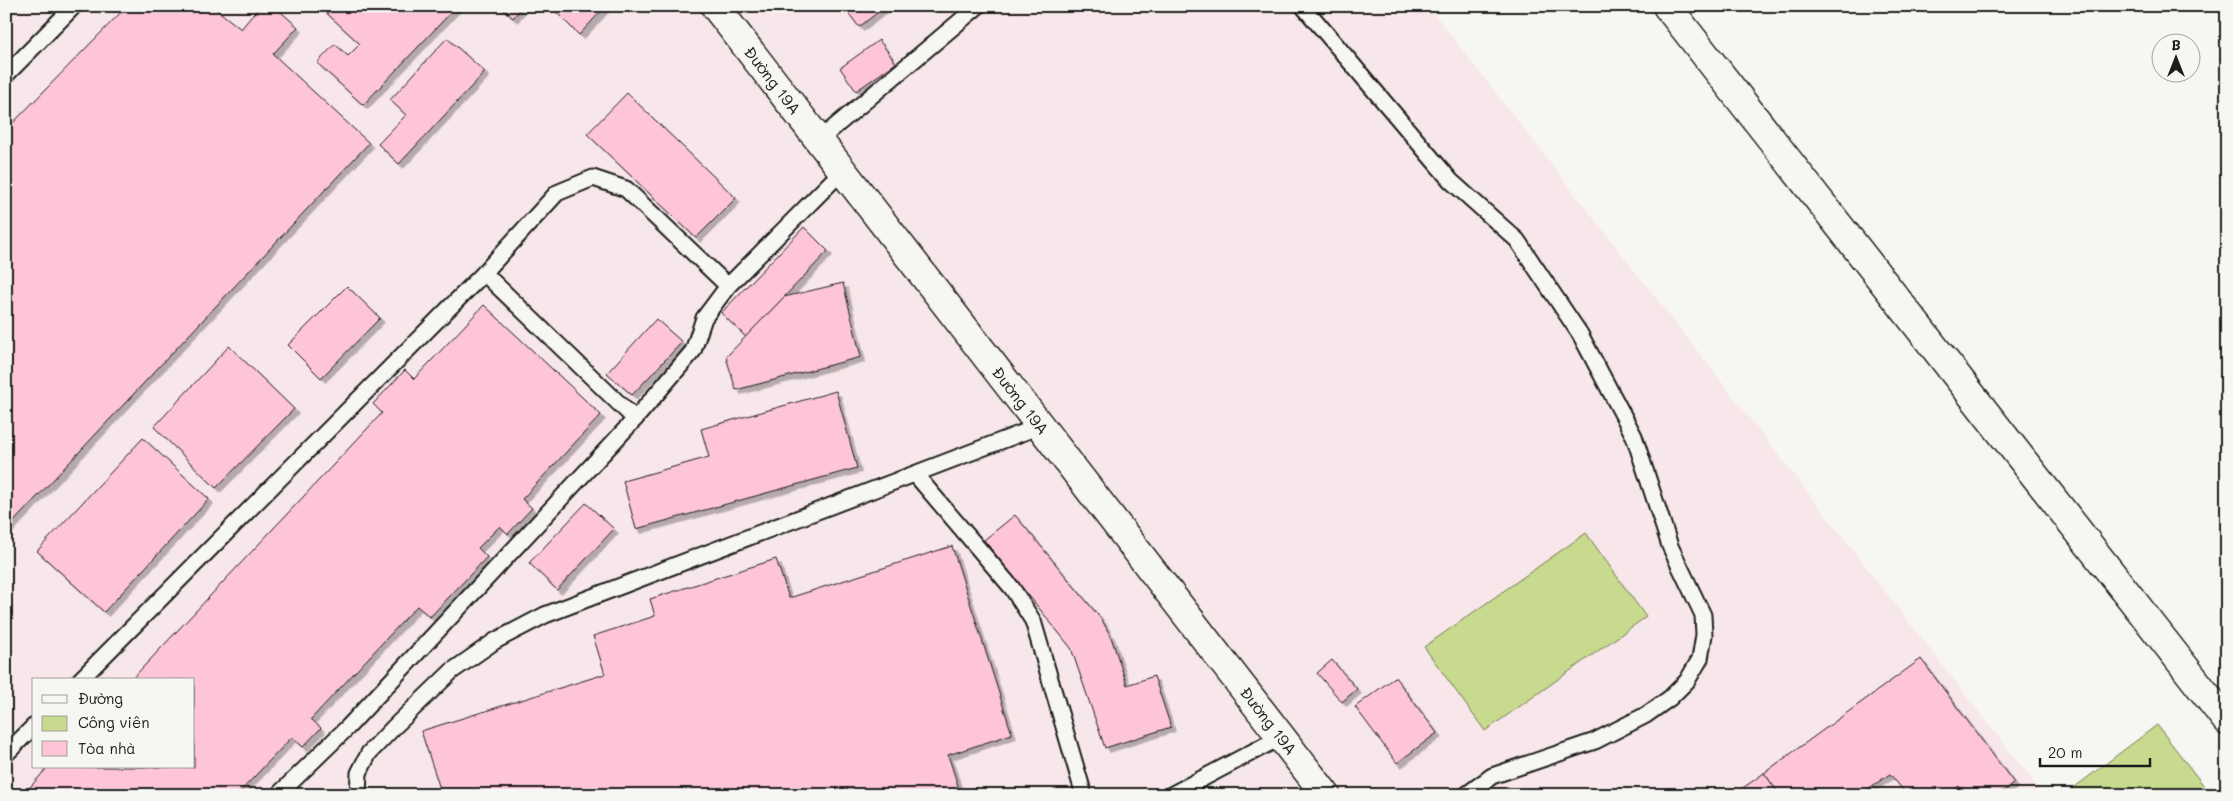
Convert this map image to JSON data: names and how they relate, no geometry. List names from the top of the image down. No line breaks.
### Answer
{"streets":{"street":["Đường 19A"]},"legend":["Đường","Công viên","Tòa nhà"],"scale_bar":"20 m","north":"top"}
